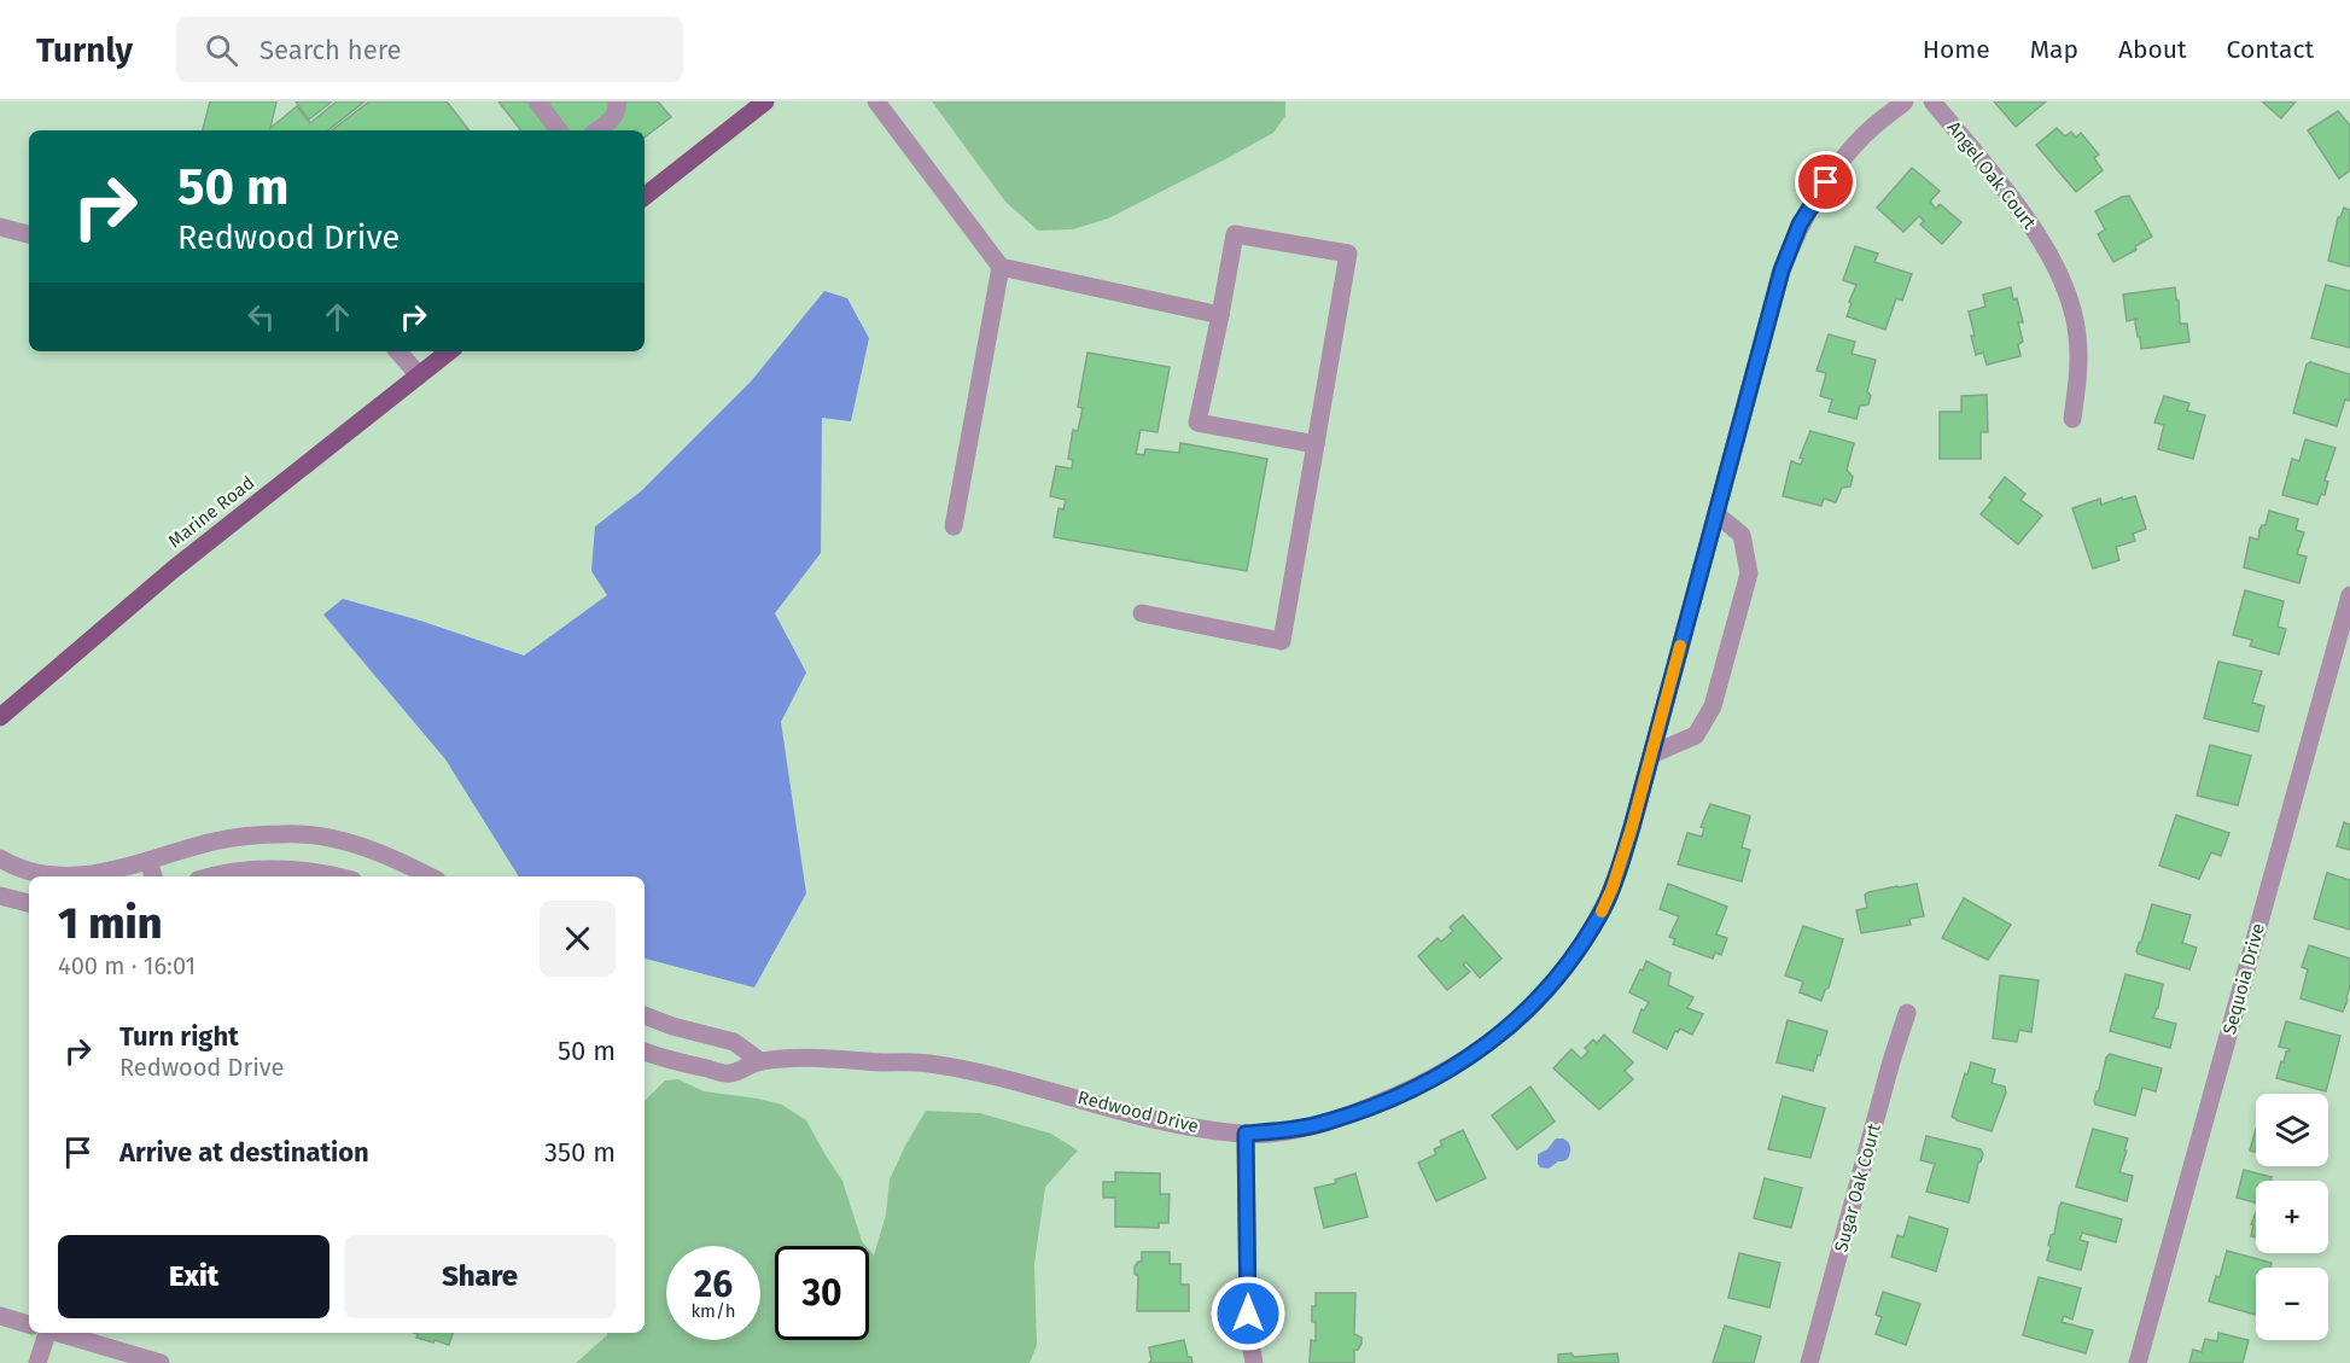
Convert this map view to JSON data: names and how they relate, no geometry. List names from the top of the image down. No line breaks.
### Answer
{"streets":{"main road":["Marine Road"],"street":["Angel Oak Court","Sequoia Drive","Redwood Drive","Sugar Oak Court"]},"page":{"header":"Turnly","search":"Search here","nav":["Home","Map","About","Contact"],"turn":["50 m","Redwood Drive"],"heading":["1 min","400 m · 16:01"],"list":[{"name":"Turn right","note":"Redwood Drive","value":"50 m"},{"name":"Arrive at destination","value":"350 m"}],"map_buttons":["+","−"],"buttons":["Exit","Share"],"speed":"26 km/h","limit":"30"}}
